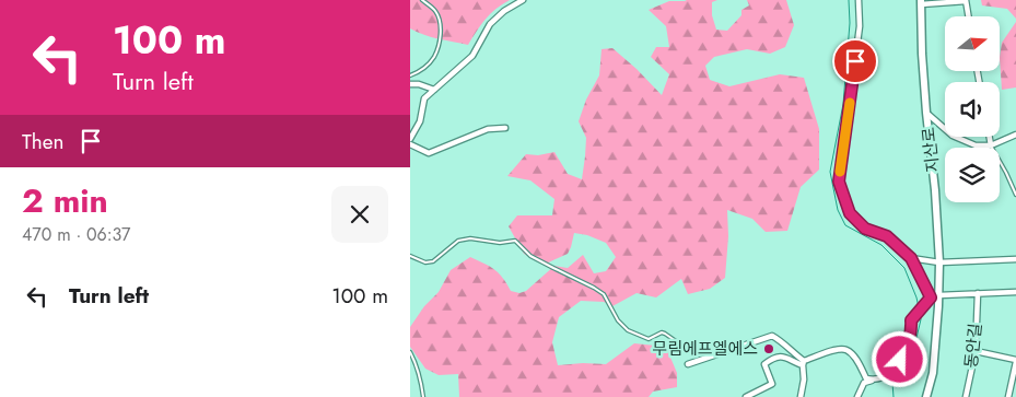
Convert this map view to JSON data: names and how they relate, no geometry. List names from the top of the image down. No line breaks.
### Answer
{"streets":{"main road":["지산로"],"street":["동안길"]},"places":["무림에프엘에스"],"north":"right","page":{"turn":["100 m","Turn left"],"then":"Then","heading":["2 min","470 m · 06:37"],"list":[{"name":"Turn left","value":"100 m"}]}}
